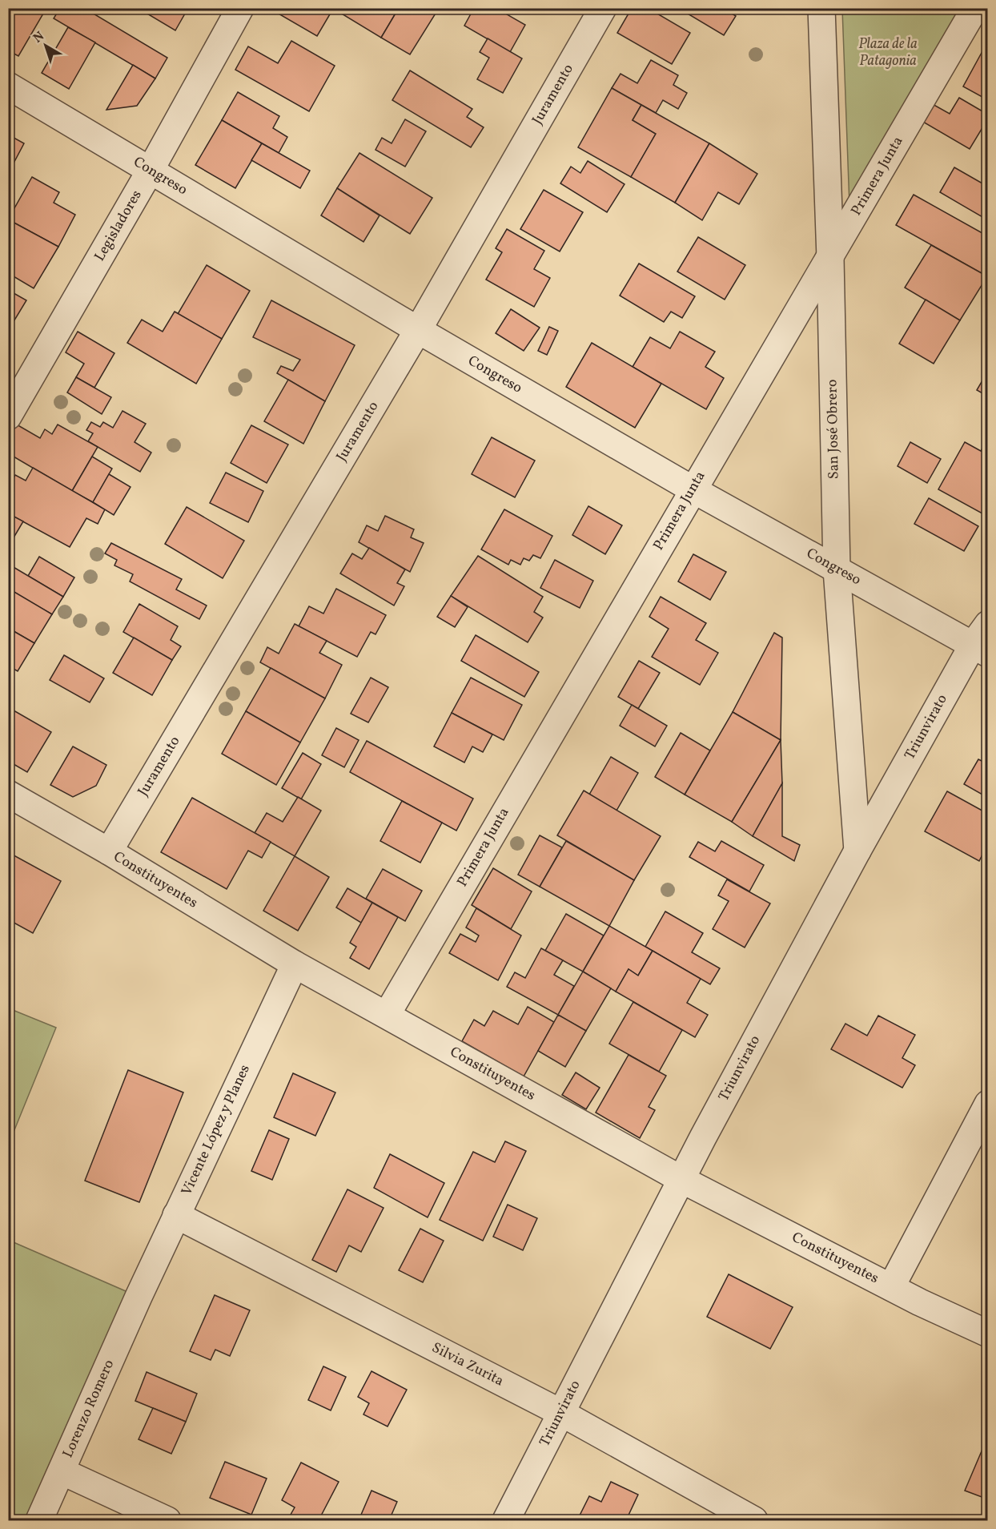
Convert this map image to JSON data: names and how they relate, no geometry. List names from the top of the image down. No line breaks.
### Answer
{"streets":{"street":["Juramento","Congreso","Primera Junta","Legisladores","San José Obrero","Triunvirato","Constituyentes","Vicente López y Planes","Silvia Zurita","Lorenzo Romero"]},"crossings":[["Juramento","Congreso"],["Juramento","Constituyentes"],["Congreso","Primera Junta"],["Congreso","Legisladores"],["Congreso","San José Obrero"],["Congreso","Triunvirato"],["Primera Junta","San José Obrero"],["Primera Junta","Constituyentes"],["San José Obrero","Triunvirato"],["Triunvirato","Constituyentes"],["Triunvirato","Silvia Zurita"],["Constituyentes","Vicente López y Planes"],["Vicente López y Planes","Silvia Zurita"],["Vicente López y Planes","Lorenzo Romero"]],"parks":["Plaza de la Patagonia"],"north":"top left"}
